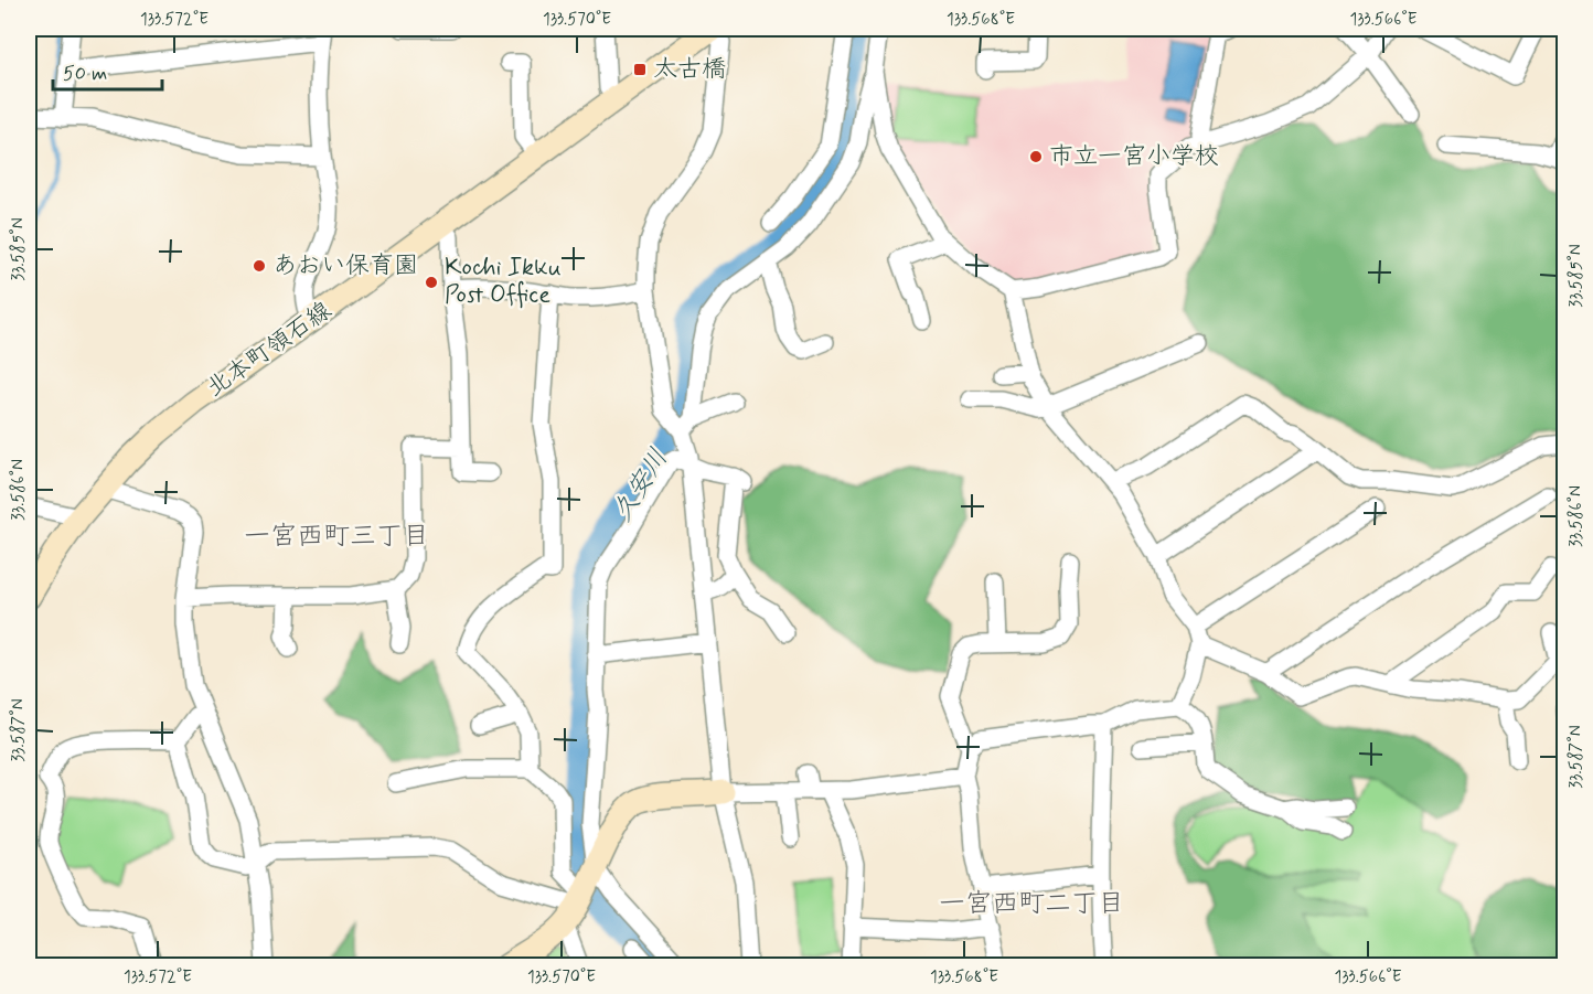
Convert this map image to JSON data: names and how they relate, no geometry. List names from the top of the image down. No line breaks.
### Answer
{"streets":{"main road":["北本町領石線"]},"districts":["一宮西町三丁目","一宮西町二丁目"],"water":["久安川"],"places":{"transit":["太古橋"],"other":["市立一宮小学校","あおい保育園","Kochi Ikku Post Office"]},"scale_bar":"50 m","coordinates":["133.572°E","133.570°E","133.568°E","133.566°E","33.585°N","33.586°N","33.587°N"]}
